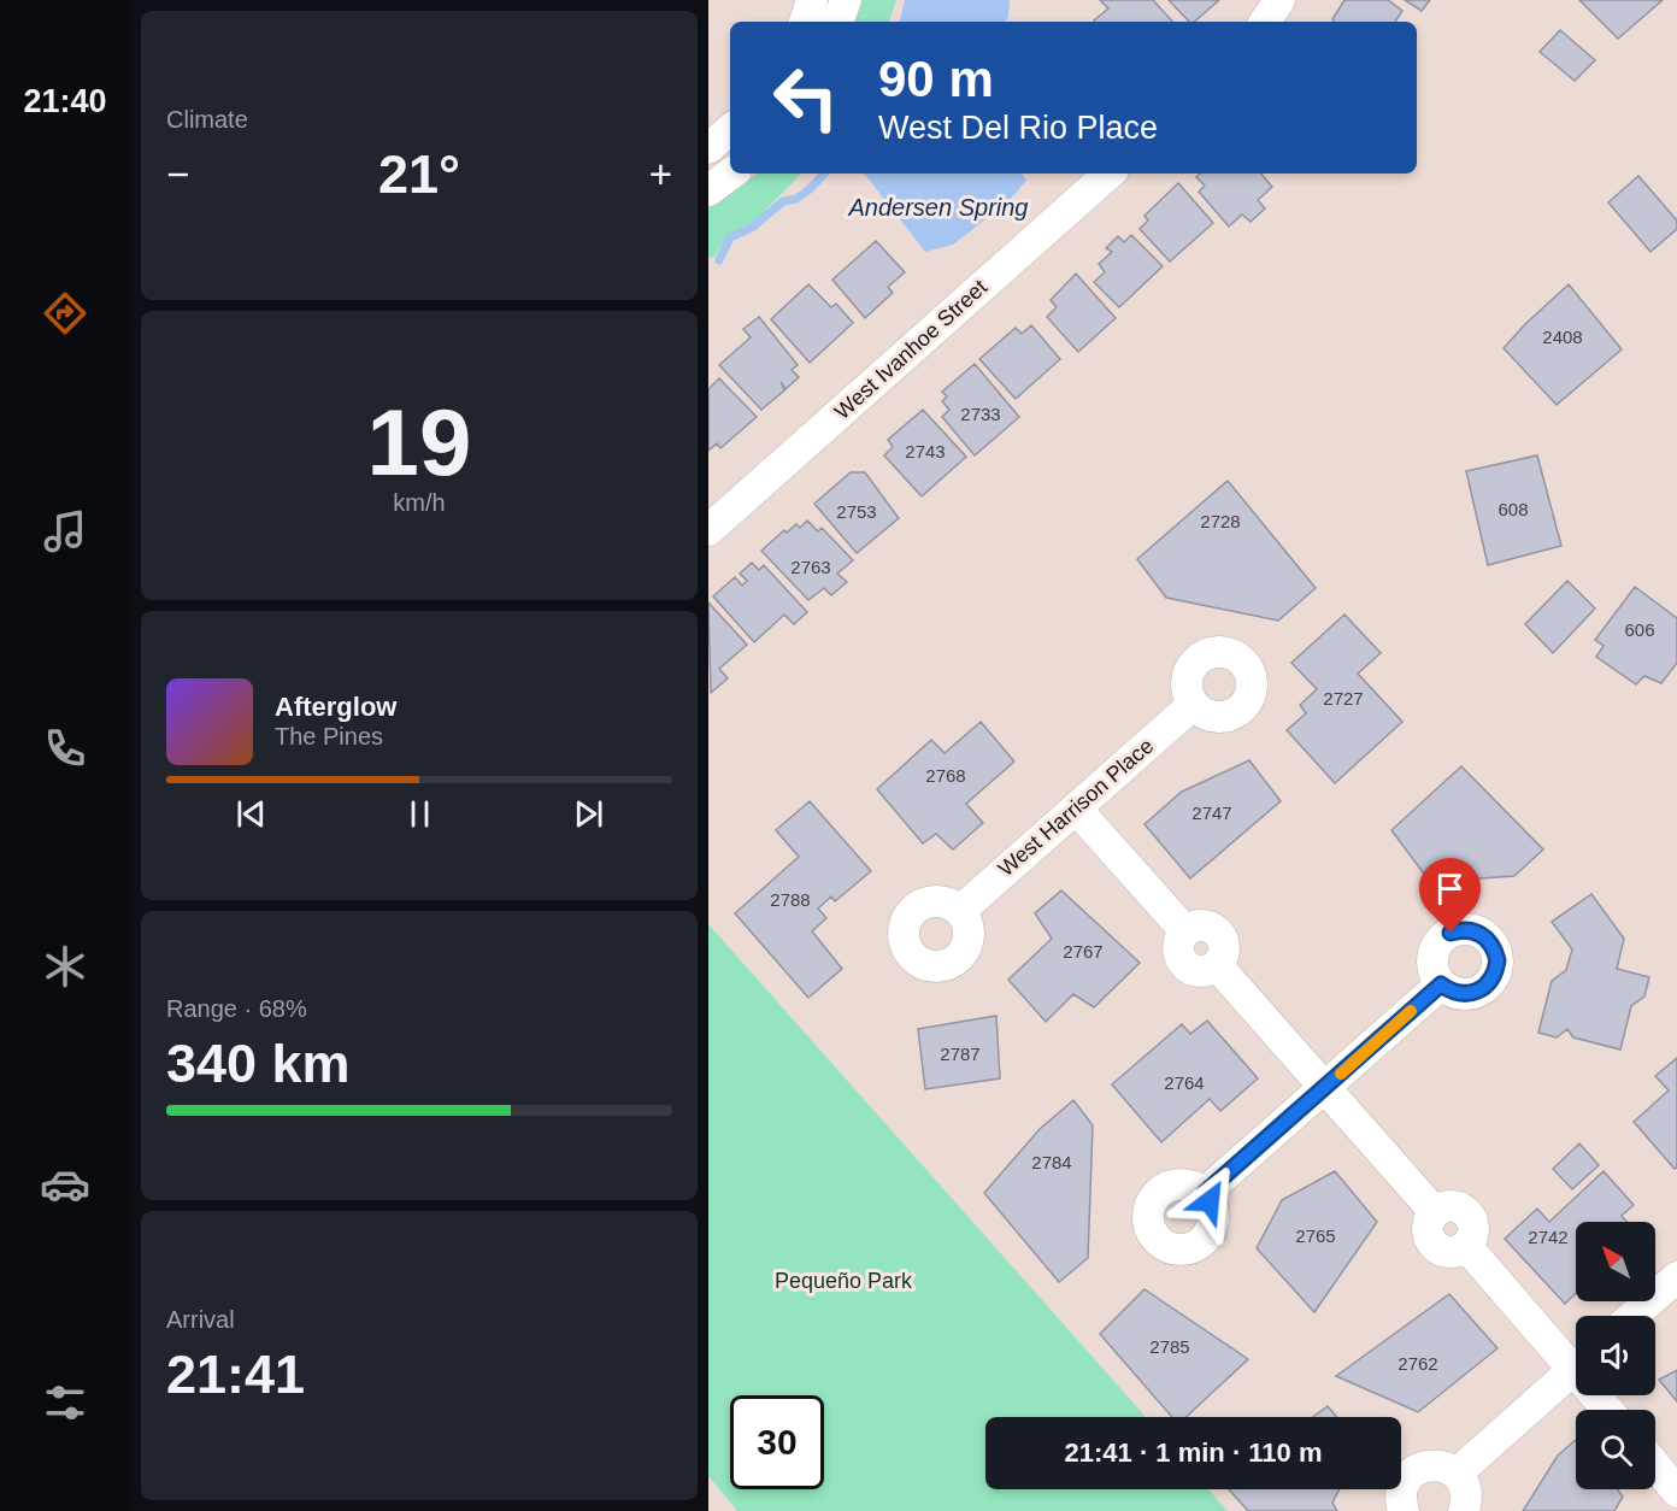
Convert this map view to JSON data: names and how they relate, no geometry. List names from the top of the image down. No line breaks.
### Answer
{"streets":{"street":["West Ivanhoe Street","West Harrison Place"]},"water":["Andersen Spring"],"parks":["Pequeño Park"],"house_numbers":["2408","2733","2743","608","2753","2728","2763","606","2727","2768","2747","2788","2767","2787","2764","2784","2765","2742","2785","2762"],"north":"top left","page":{"tabs":"21:40","tile":["Climate",["19","km/h"],["Range · 68%","340 km"],["Arrival","21:41"]],"turn":["90 m","West Del Rio Place"],"heat":["−","21°","+"],"song":["Afterglow","The Pines"],"limit":"30","trip":"21:41 · 1 min · 110 m"}}
